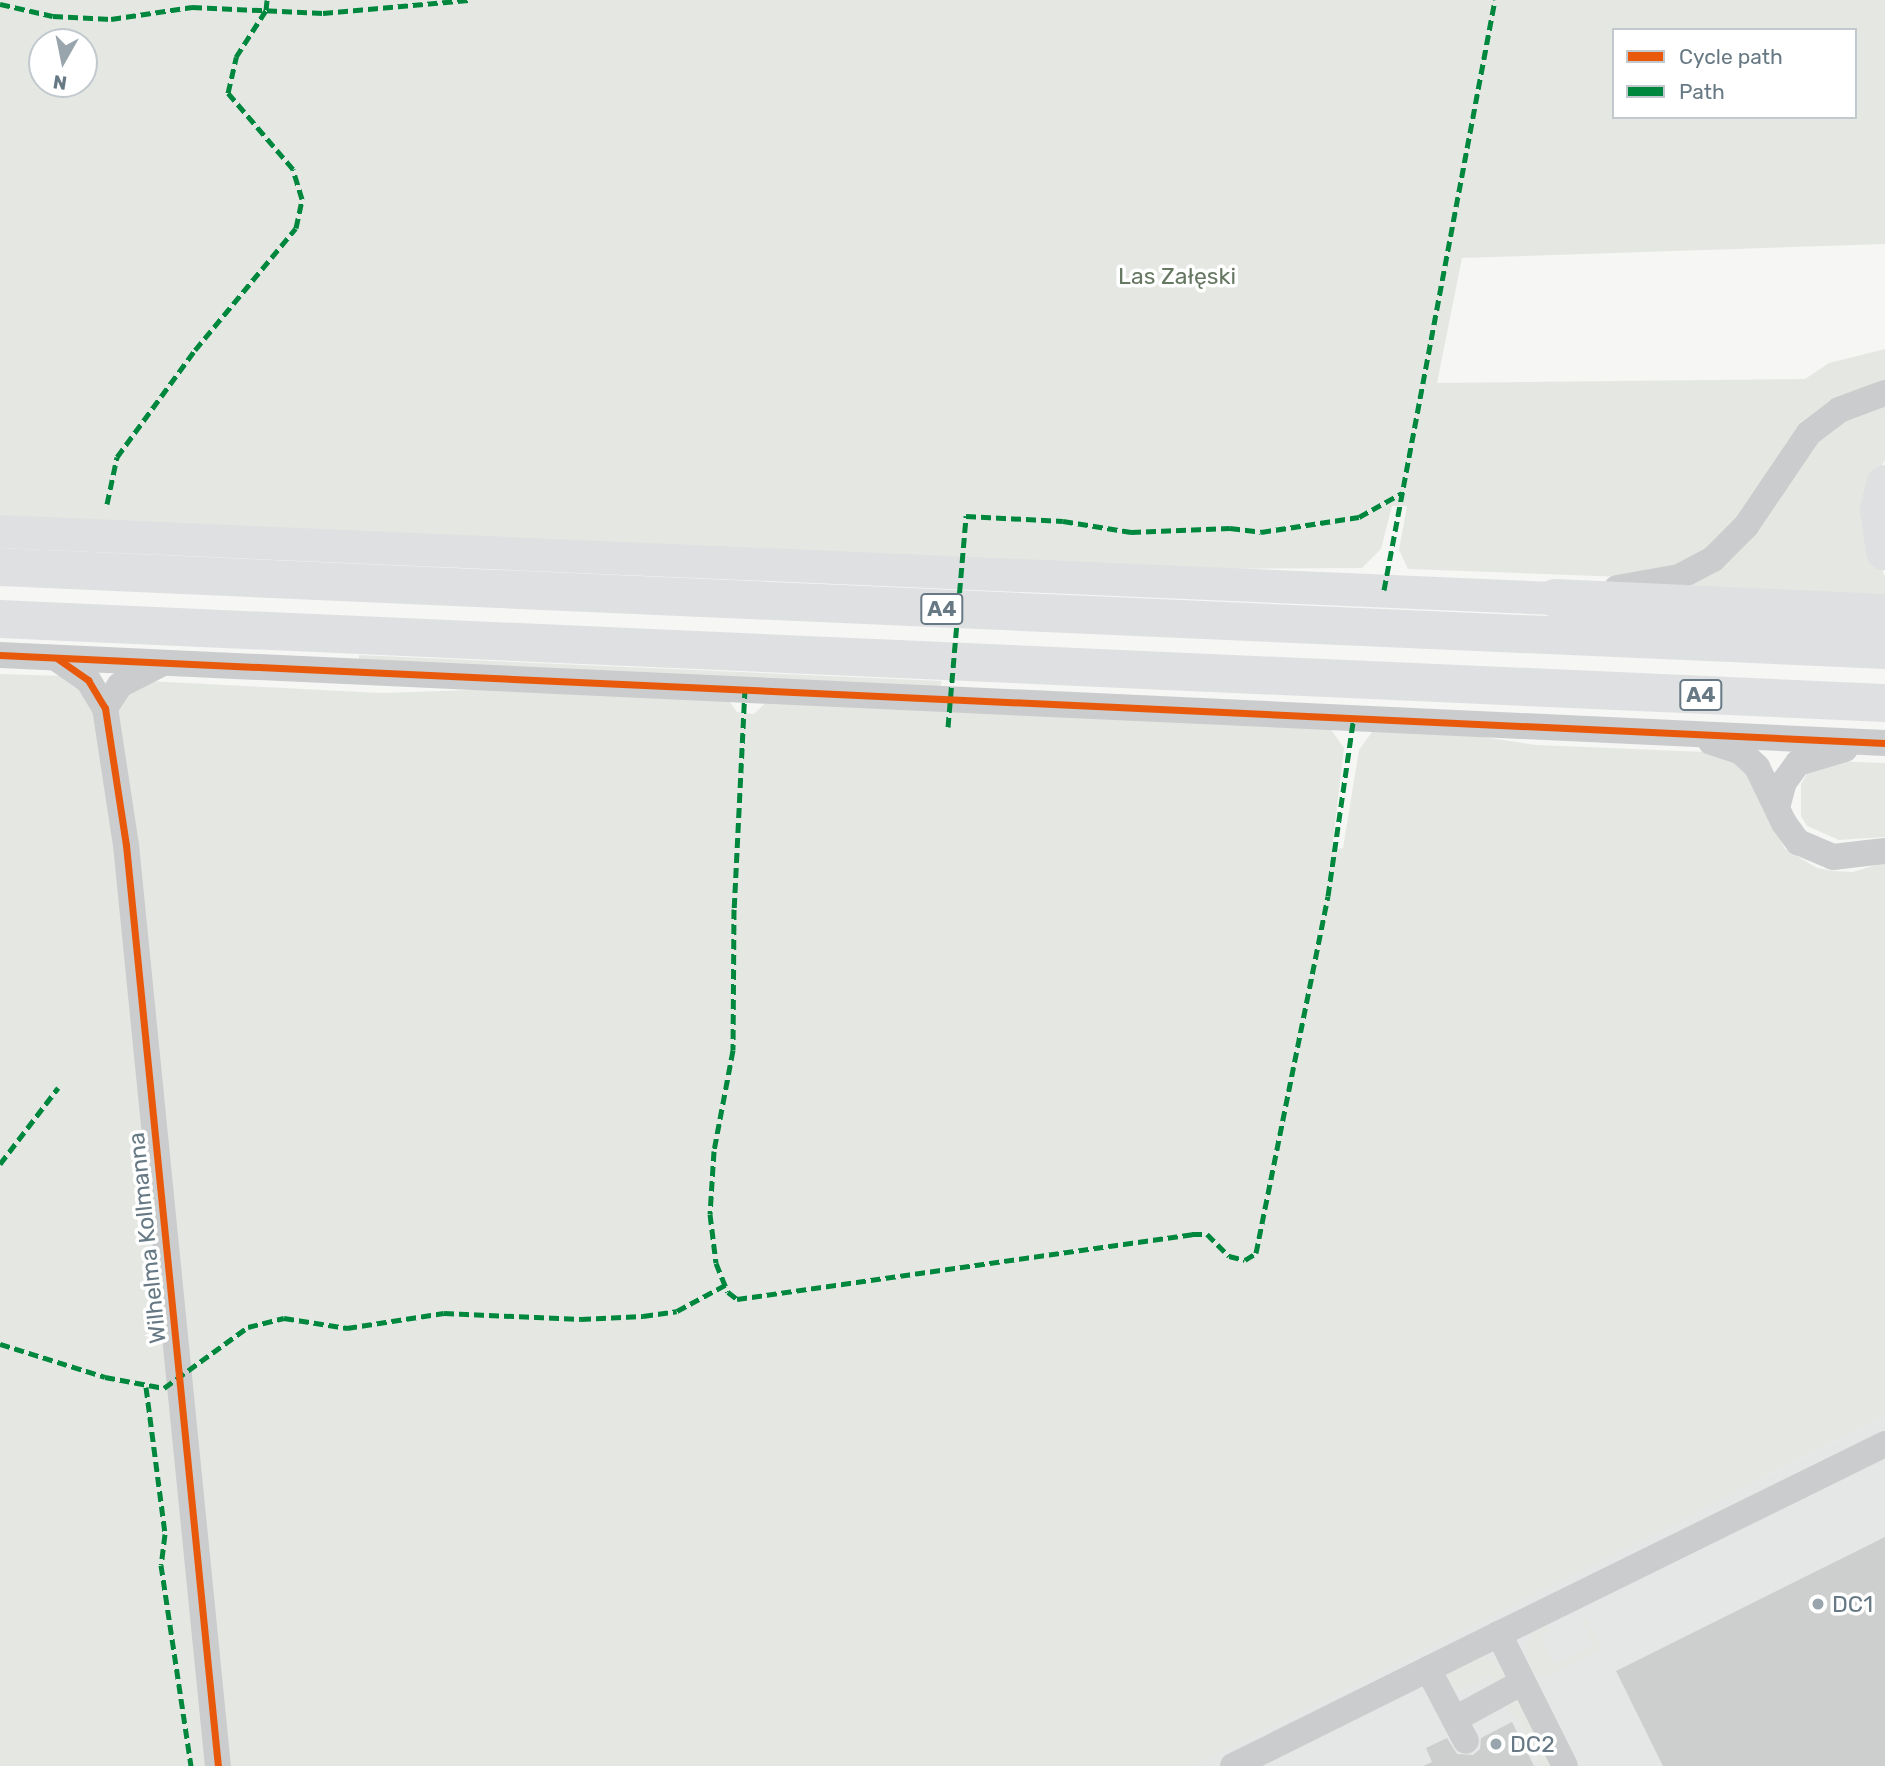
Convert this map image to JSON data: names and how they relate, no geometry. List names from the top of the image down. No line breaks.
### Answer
{"streets":{"highway":["A4"],"street":["Wilhelma Kollmanna"]},"parks":["Las Załęski"],"places":["DC1","DC2"],"legend":["Cycle path","Path"],"north":"bottom"}
